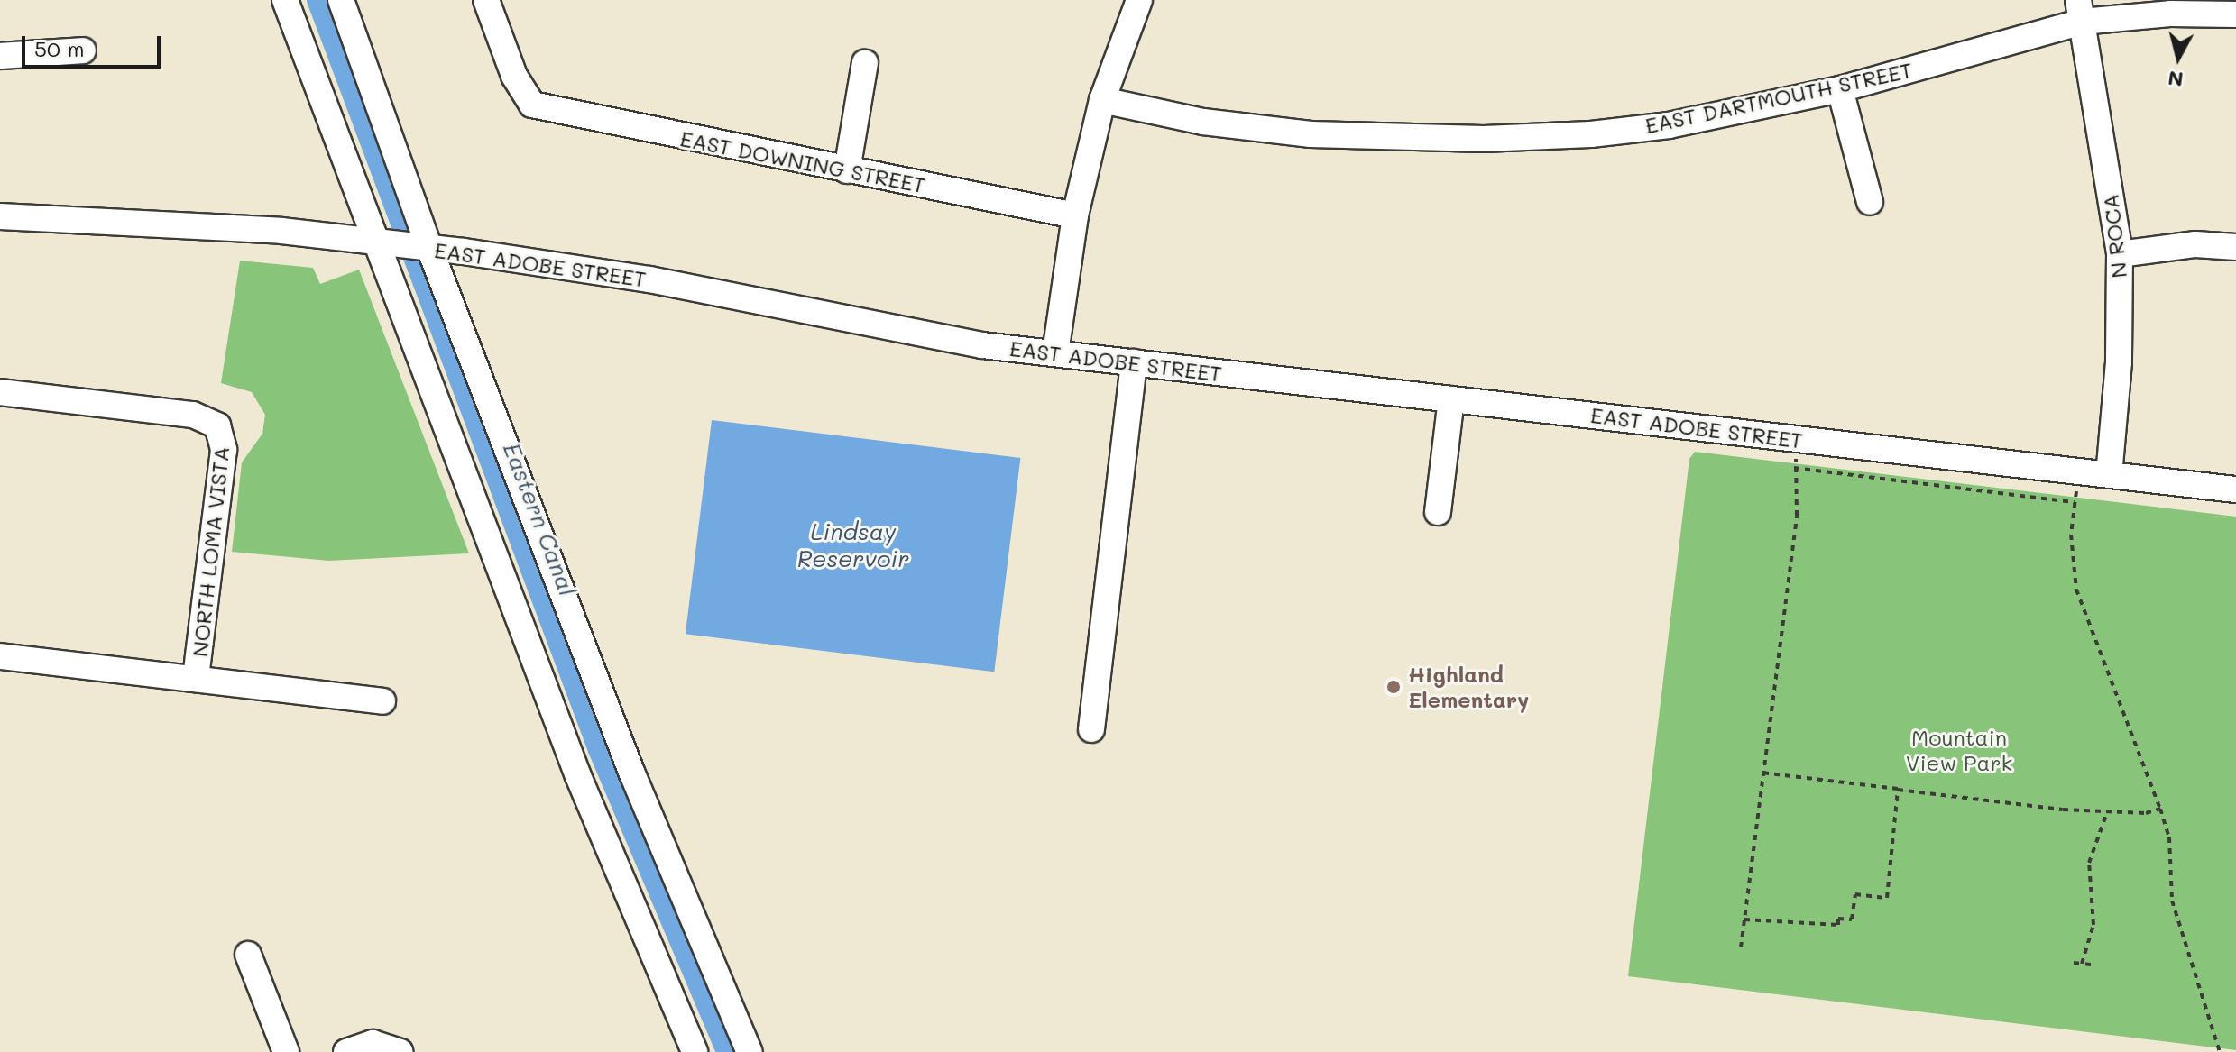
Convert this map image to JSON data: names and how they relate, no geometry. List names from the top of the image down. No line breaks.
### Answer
{"streets":{"street":["EAST DARTMOUTH STREET","EAST DOWNING STREET","N ROCA","EAST ADOBE STREET","NORTH LOMA VISTA"]},"crossings":[["EAST DARTMOUTH STREET","N ROCA"],["N ROCA","EAST ADOBE STREET"]],"water":["Eastern Canal","Lindsay Reservoir"],"parks":["Mountain View Park"],"places":["Highland Elementary"],"scale_bar":"50 m","north":"bottom"}
